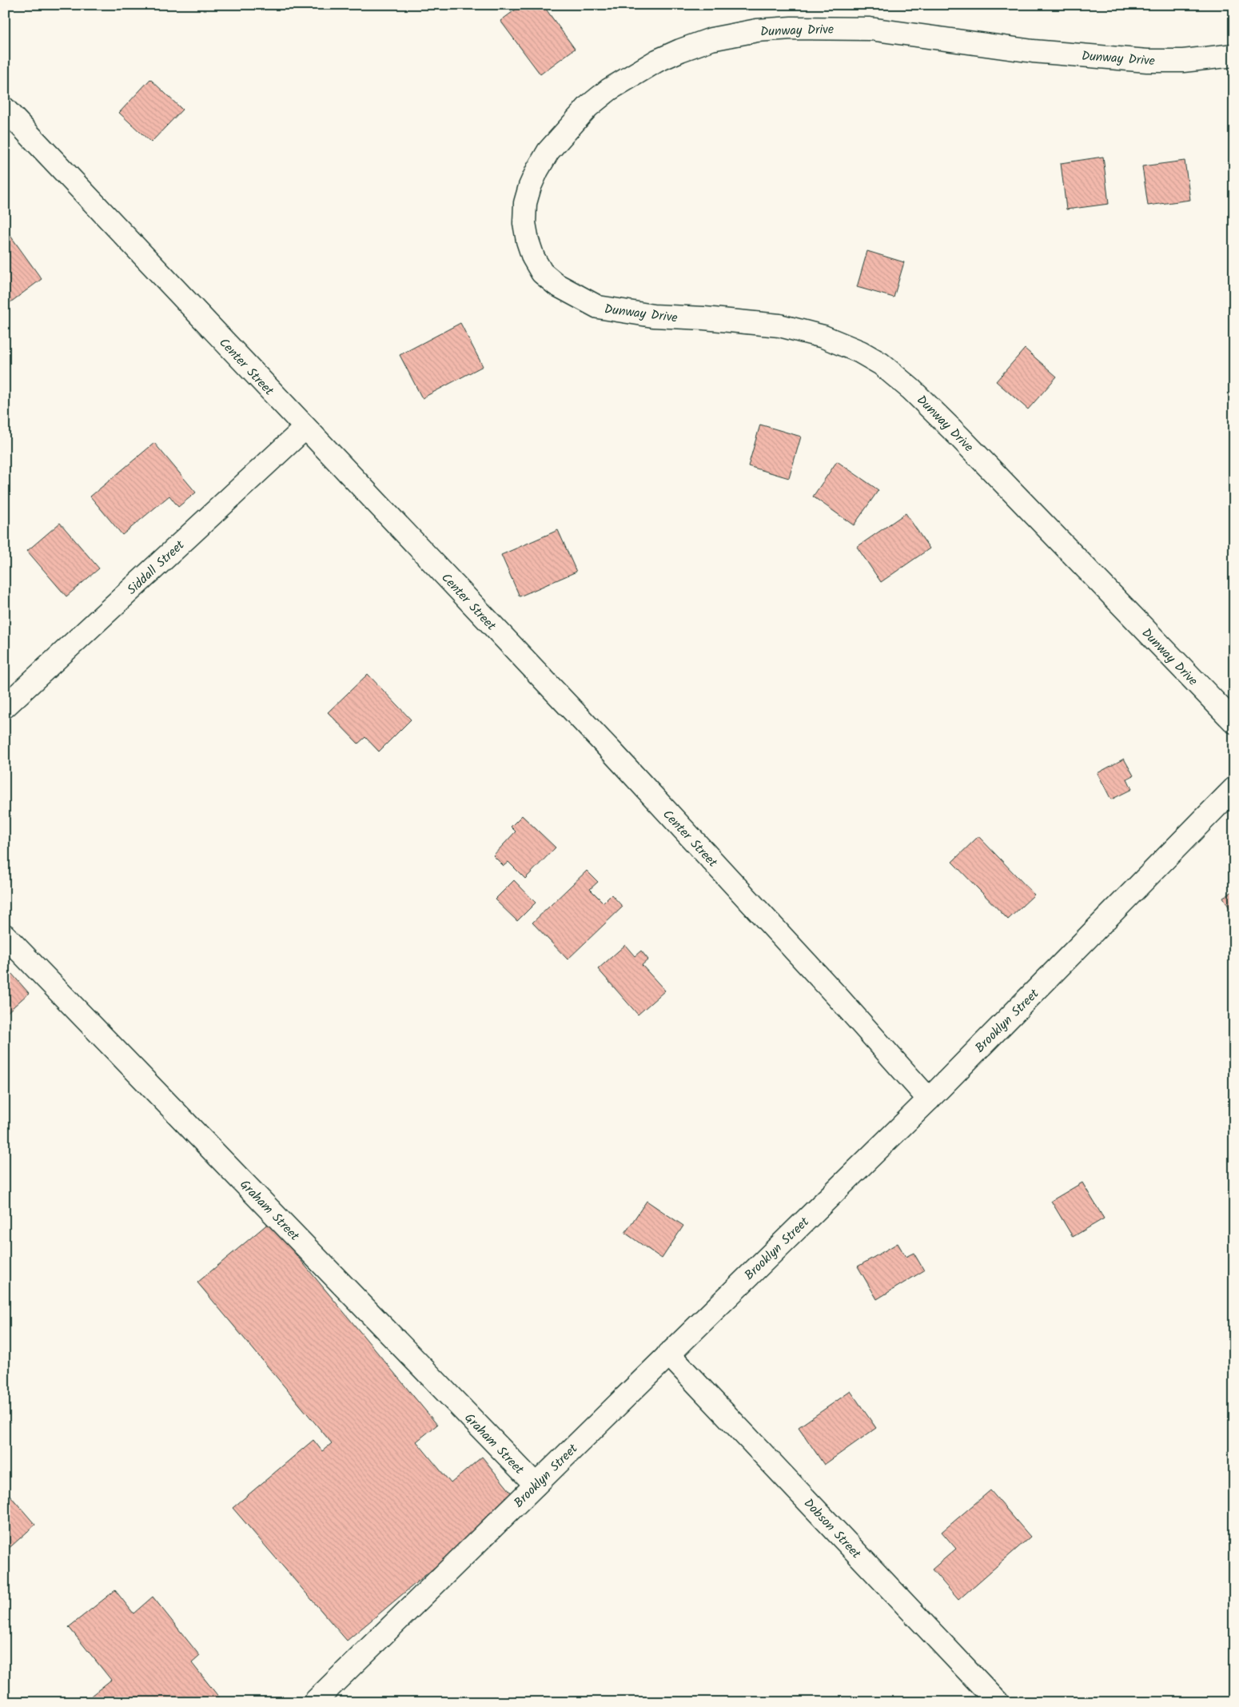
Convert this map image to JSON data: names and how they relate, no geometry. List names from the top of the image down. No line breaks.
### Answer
{"streets":{"street":["Dunway Drive","Center Street","Siddall Street","Brooklyn Street","Graham Street","Dobson Street"]},"crossings":[["Center Street","Siddall Street"],["Center Street","Brooklyn Street"],["Brooklyn Street","Graham Street"],["Brooklyn Street","Dobson Street"]]}
